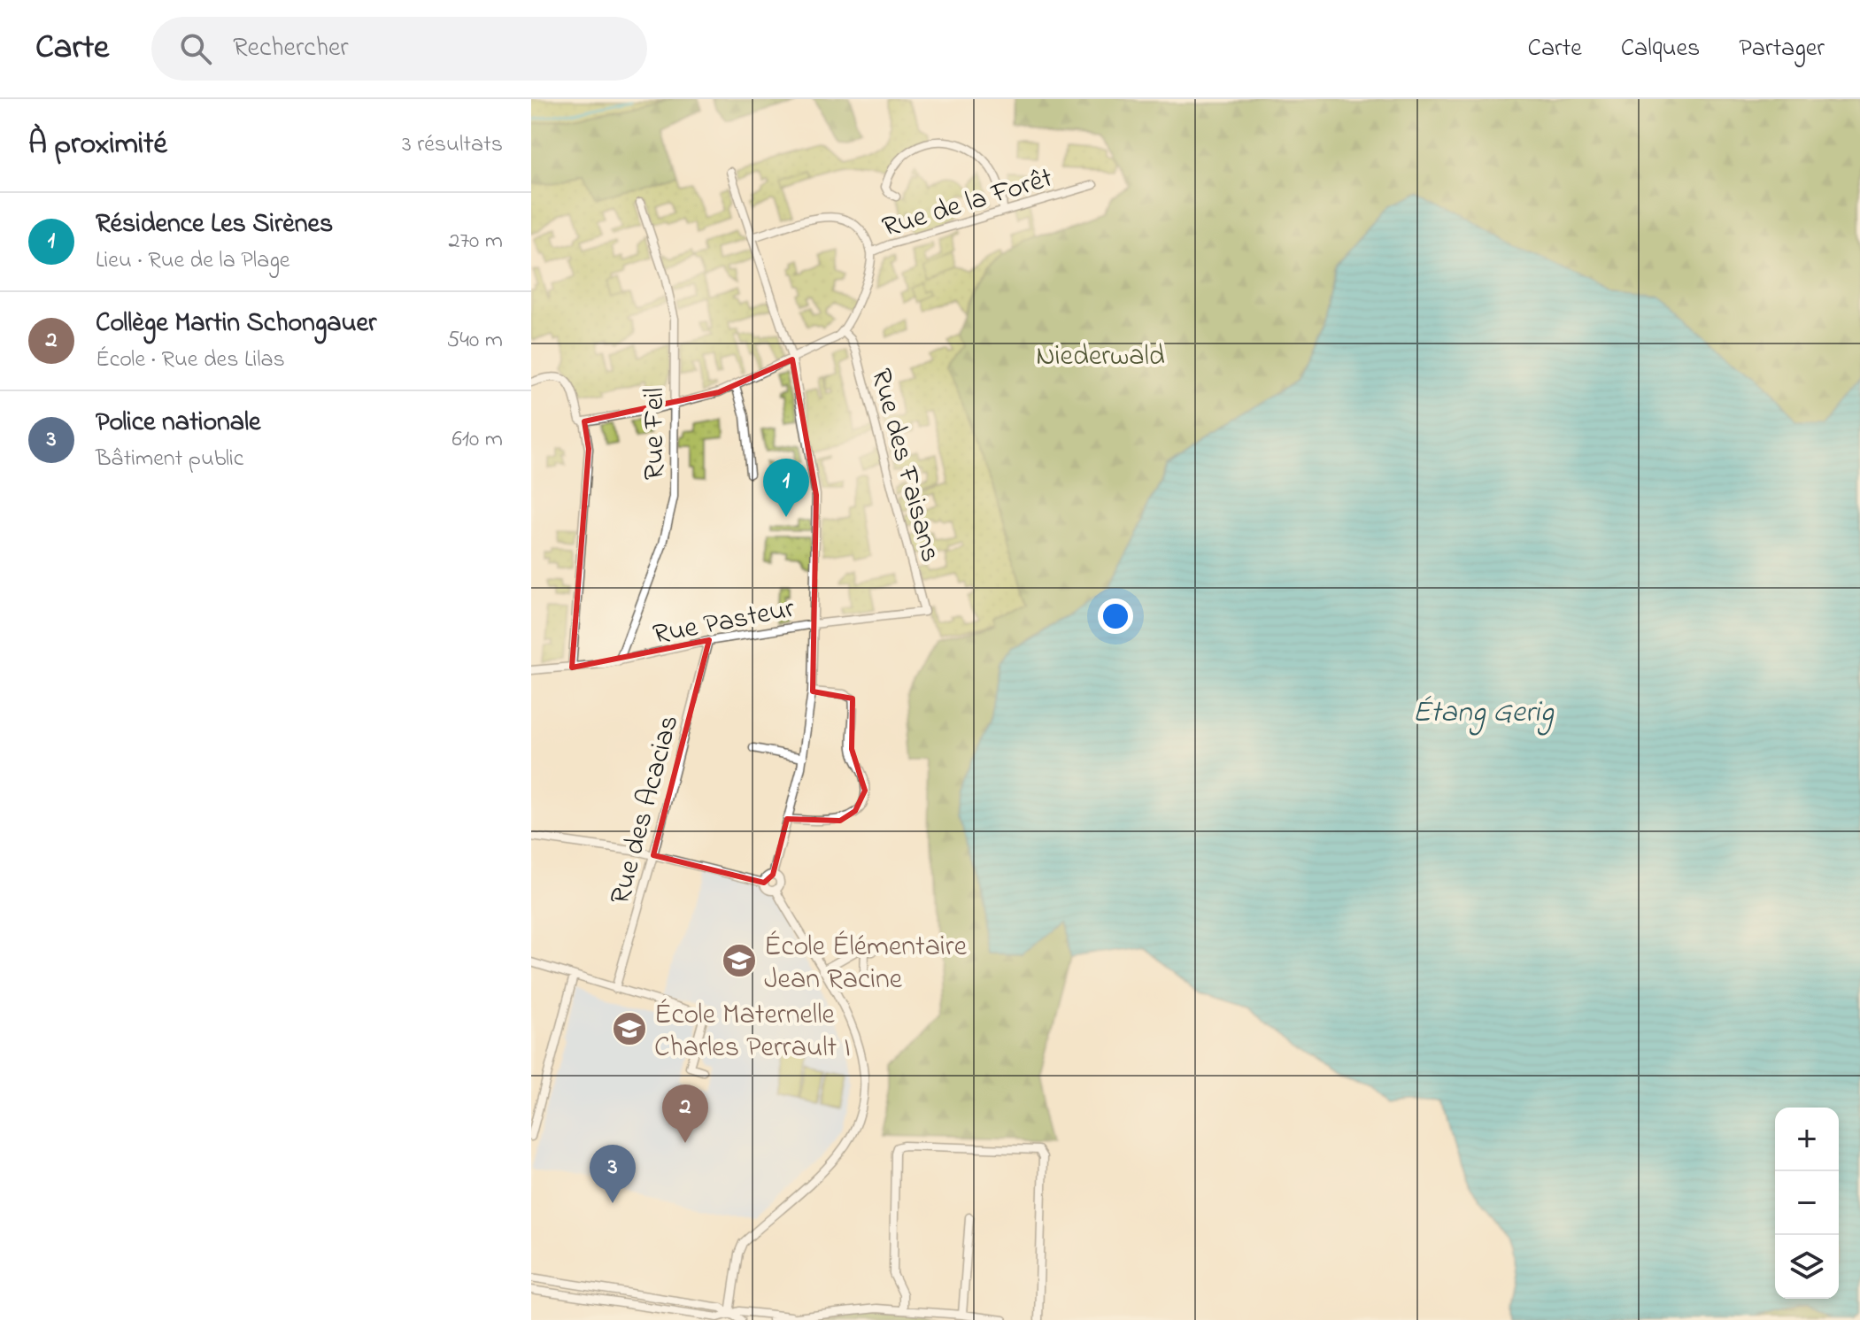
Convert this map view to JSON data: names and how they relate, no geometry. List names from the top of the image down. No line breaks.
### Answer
{"streets":{"street":["Rue de la Forêt","Rue Feil","Rue des Faisans","Rue Pasteur","Rue des Acacias"]},"crossings":[["Rue de la Forêt","Rue des Faisans"],["Rue Feil","Rue Pasteur"],["Rue des Faisans","Rue Pasteur"],["Rue Pasteur","Rue des Acacias"]],"water":["Étang Gerig"],"parks":["Niederwald"],"places":{"school or university":["École Élémentaire Jean Racine","École Maternelle Charles Perrault I"]},"page":{"header":"Carte","search":"Rechercher","nav":["Carte","Calques","Partager"],"heading":["À proximité","3 résultats"],"list":[{"mark":"1","name":"Résidence Les Sirènes","note":"Lieu · Rue de la Plage","value":"270 m"},{"mark":"2","name":"Collège Martin Schongauer","note":"École · Rue des Lilas","value":"540 m"},{"mark":"3","name":"Police nationale","note":"Bâtiment public","value":"610 m"}],"pins":["1","2","3"],"map_buttons":["+","−"]}}
